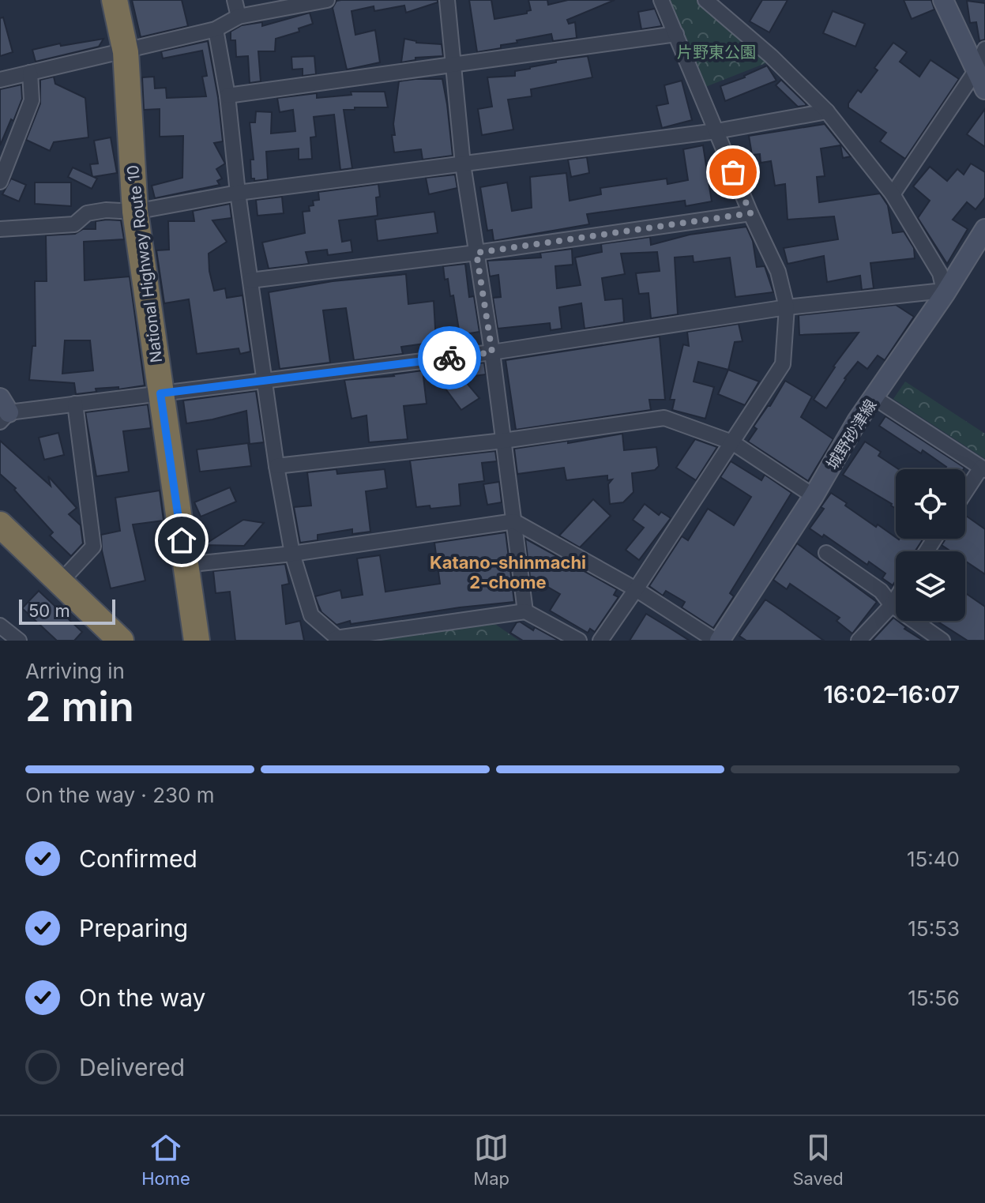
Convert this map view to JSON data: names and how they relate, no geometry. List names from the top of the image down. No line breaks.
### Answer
{"streets":{"highway":["National Highway Route 10"],"main road":["城野砂津線"]},"districts":["Katano-shinmachi 2-chome"],"parks":["片野東公園"],"scale_bar":"50 m","page":{"scale":"50 m","heading":["2 min","Arriving in","16:02–16:07"],"bar":"On the way · 230 m","list":[["Confirmed","15:40"],["Preparing","15:53"],["On the way","15:56"],"Delivered"],"tabs":["Home","Map","Saved"]}}
